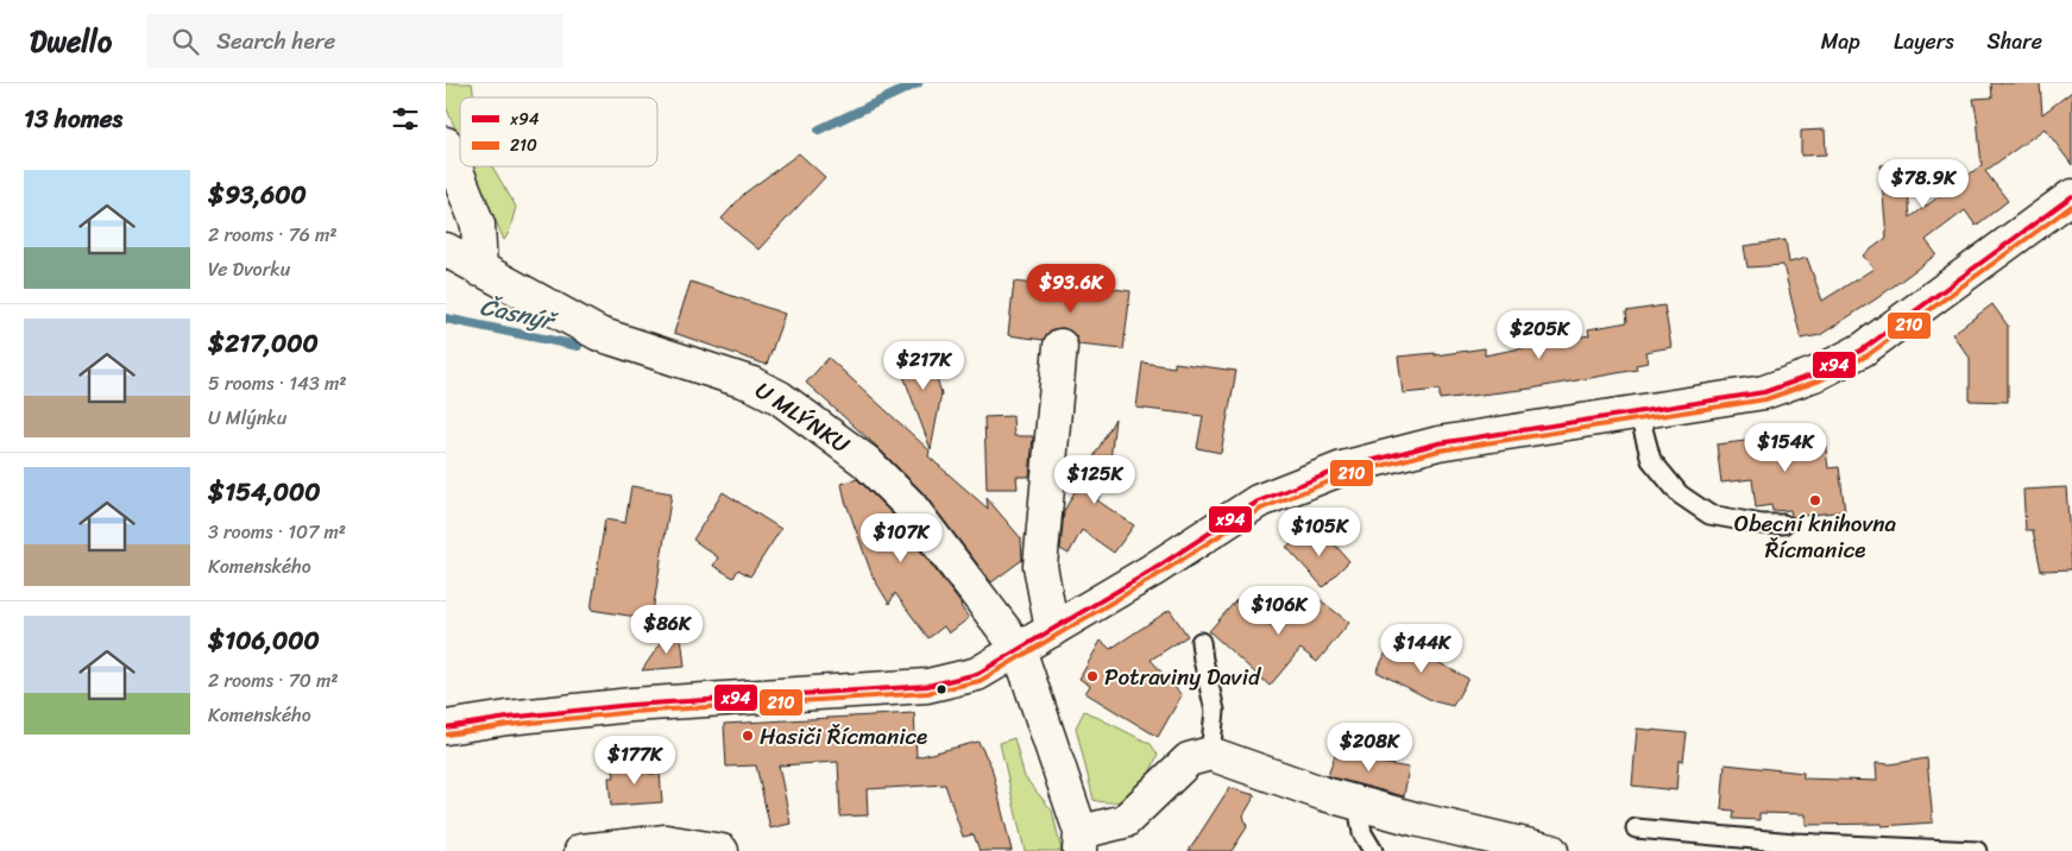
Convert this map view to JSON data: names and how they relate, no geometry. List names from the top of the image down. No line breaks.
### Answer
{"streets":{"street":["U MLÝNKU"]},"water":["Časnýř"],"places":["Obecní knihovna Řícmanice","Potraviny David","Hasiči Řícmanice"],"lines":["transit line x94","transit line 210"],"legend":["x94","210"],"page":{"header":"Dwello","search":"Search here","nav":["Map","Layers","Share"],"heading":"13 homes","list":[{"name":"$93,600","note":"2 rooms · 76 m² · Ve Dvorku"},{"name":"$217,000","note":"5 rooms · 143 m² · U Mlýnku"},{"name":"$154,000","note":"3 rooms · 107 m² · Komenského"},{"name":"$106,000","note":"2 rooms · 70 m² · Komenského"}],"price":["$78.9K","$93.6K","$205K","$217K","$154K","$125K","$105K","$107K","$106K","$86K","$144K","$208K","$177K"]}}
